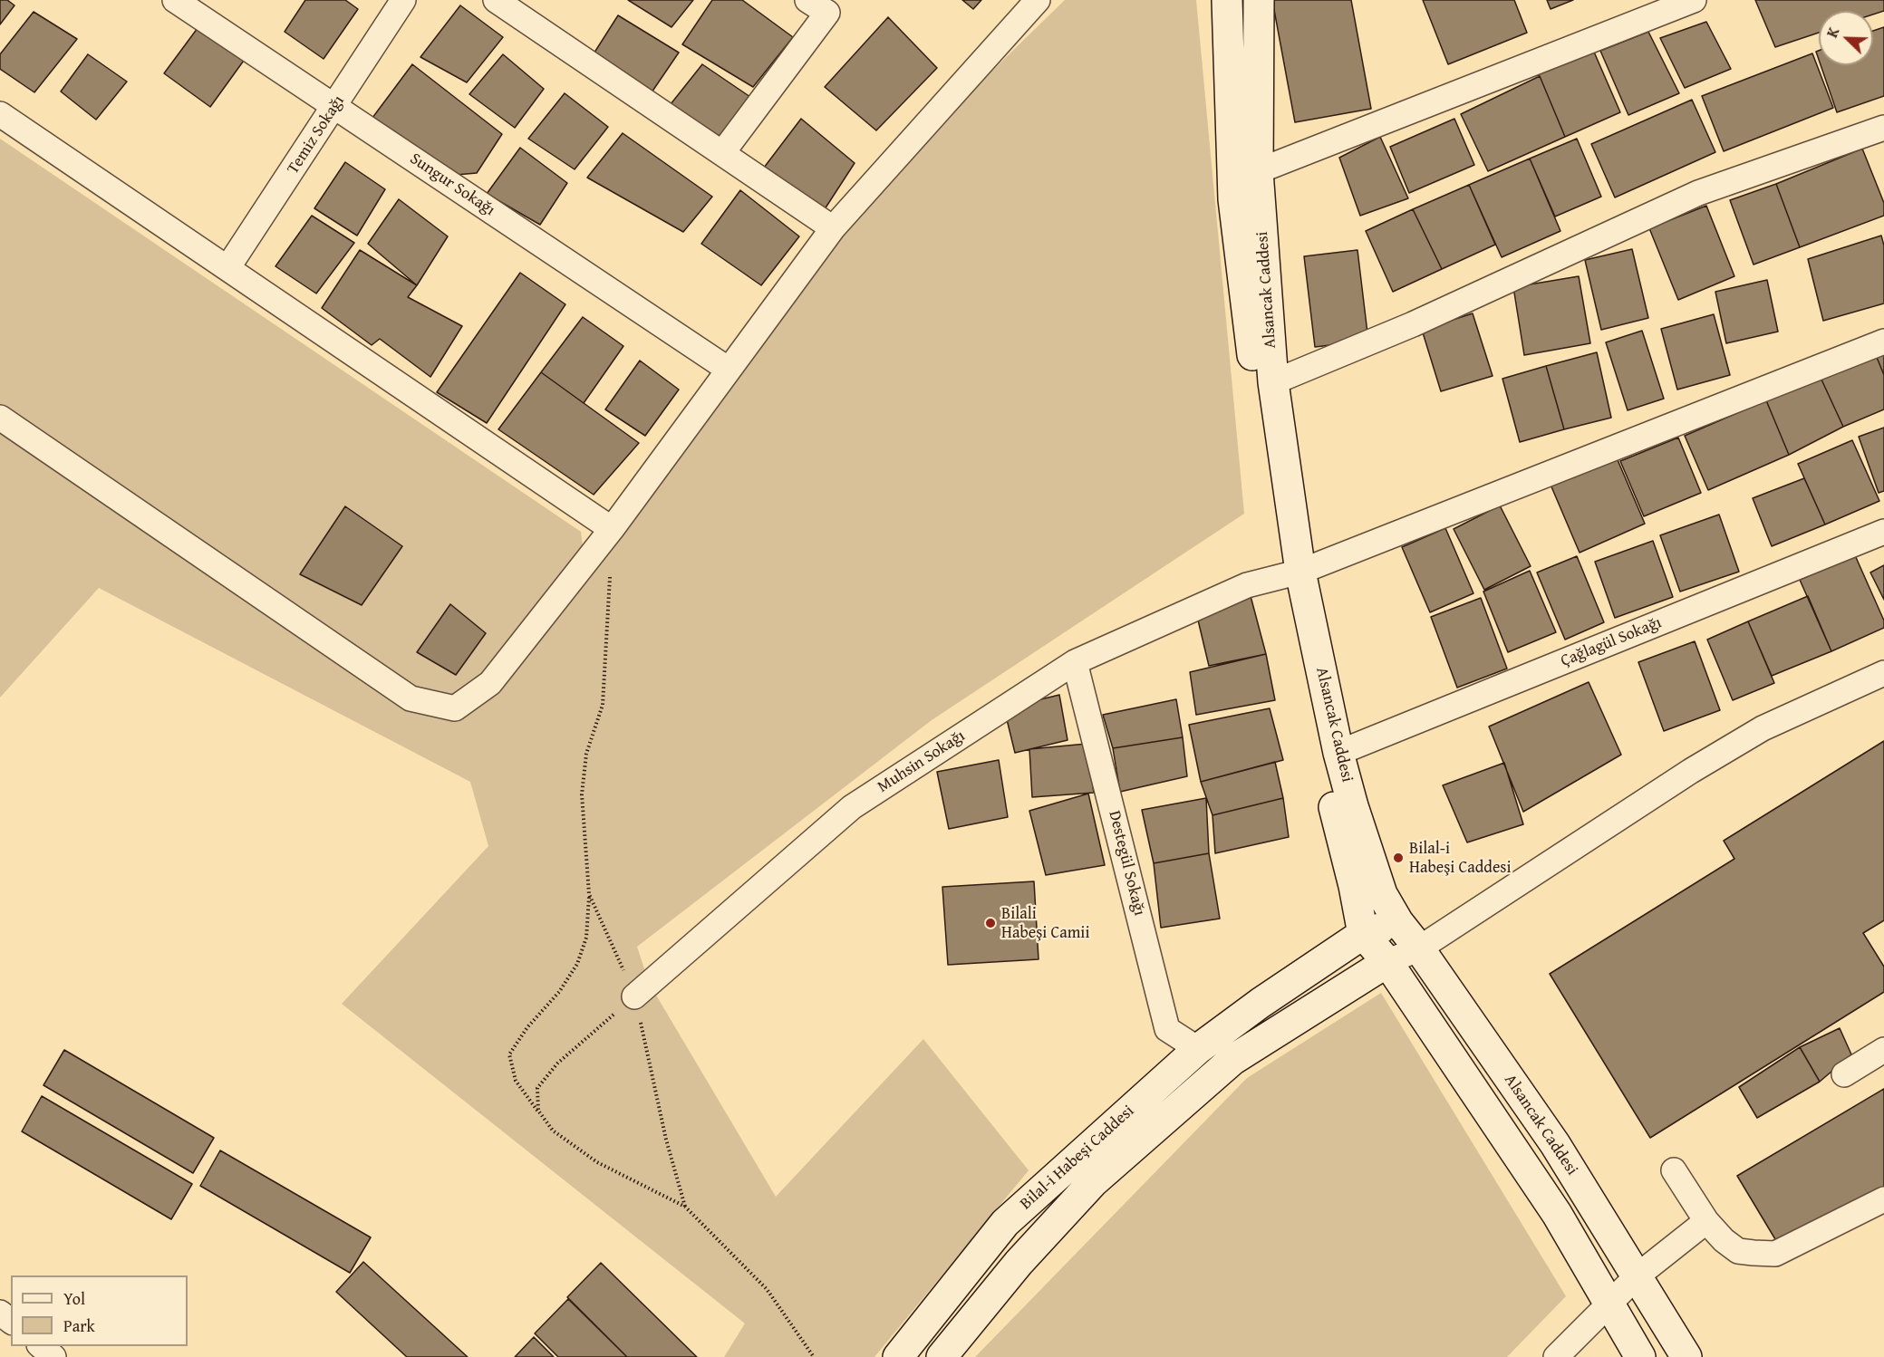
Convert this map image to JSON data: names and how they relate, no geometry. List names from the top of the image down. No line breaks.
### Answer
{"streets":{"street":["Temiz Sokağı","Sungur Sokağı","Alsancak Caddesi","Çağlagül Sokağı","Muhsin Sokağı","Destegül Sokağı","Bilal-i Habeşi Caddesi"]},"crossings":[["Temiz Sokağı","Sungur Sokağı"],["Alsancak Caddesi","Çağlagül Sokağı"],["Alsancak Caddesi","Muhsin Sokağı"],["Alsancak Caddesi","Bilal-i Habeşi Caddesi"],["Muhsin Sokağı","Destegül Sokağı"],["Destegül Sokağı","Bilal-i Habeşi Caddesi"]],"places":["Bilal-i Habeşi Caddesi","Bilali Habeşi Camii"],"legend":["Yol","Park"],"north":"top left"}
